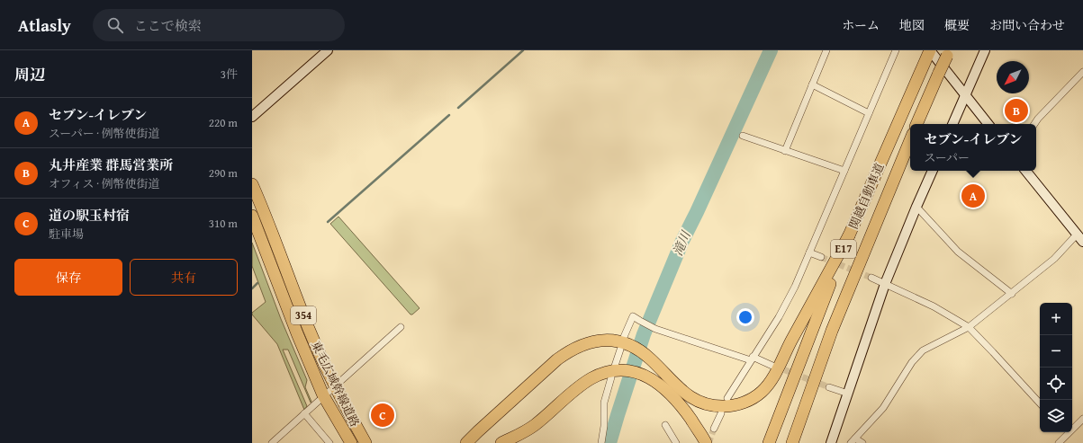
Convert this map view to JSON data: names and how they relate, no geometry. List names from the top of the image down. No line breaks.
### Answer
{"streets":{"highway":["関越自動車道","E17","354","東毛広域幹線道路"]},"water":["滝川"],"north":"bottom left","page":{"header":"Atlasly","search":"ここで検索","nav":["ホーム","地図","概要","お問い合わせ"],"heading":["周辺","3件"],"list":[{"mark":"A","name":"セブン-イレブン","note":"スーパー · 例幣使街道","value":"220 m"},{"mark":"B","name":"丸井産業 群馬営業所","note":"オフィス · 例幣使街道","value":"290 m"},{"mark":"C","name":"道の駅玉村宿","note":"駐車場","value":"310 m"}],"pins":["B","A","C"],"popup":["セブン-イレブン","スーパー"],"buttons":["保存","共有"],"map_buttons":["+","−"]}}
